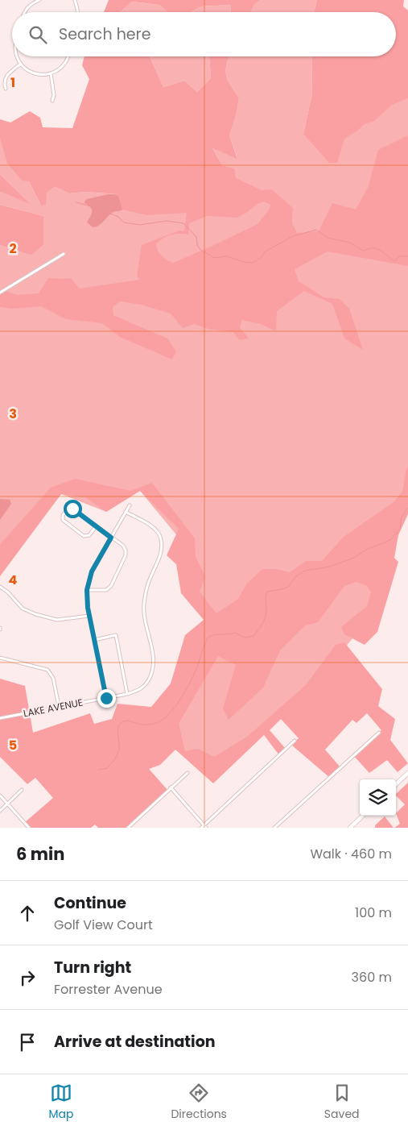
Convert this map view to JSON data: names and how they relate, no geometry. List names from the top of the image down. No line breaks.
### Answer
{"streets":{"street":["LAKE AVENUE"]},"page":{"search":"Search here","heading":["6 min","Walk · 460 m"],"list":[["Continue","Golf View Court","100 m"],["Turn right","Forrester Avenue","360 m"],"Arrive at destination"],"nav":["Map","Directions","Saved"]},"grid":{"rows":["1","2","3","4","5"]}}
